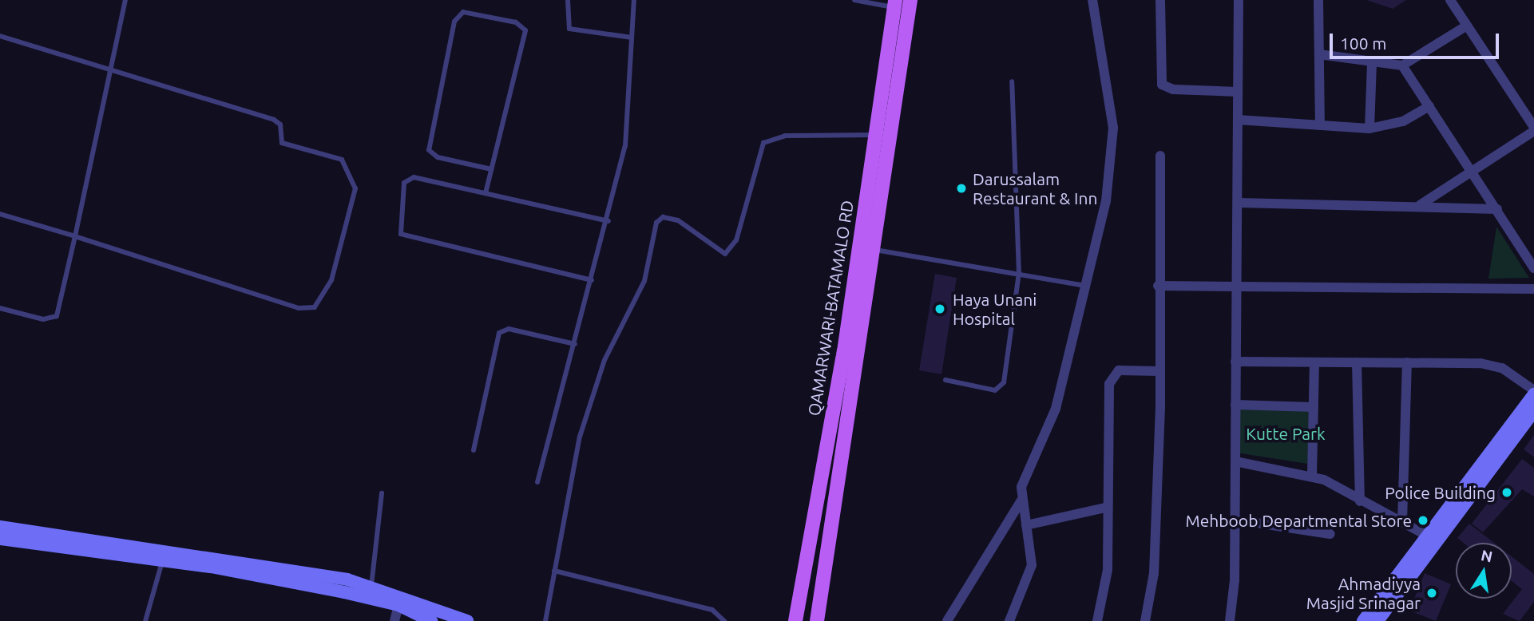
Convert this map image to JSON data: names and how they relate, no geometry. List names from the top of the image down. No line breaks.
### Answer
{"streets":{"main road":["QAMARWARI-BATAMALO RD"]},"parks":["Kutte Park"],"places":["Darussalam Restaurant & Inn","Haya Unani Hospital","Police Building","Mehboob Departmental Store","Ahmadiyya Masjid Srinagar"],"scale_bar":"100 m","north":"top"}
